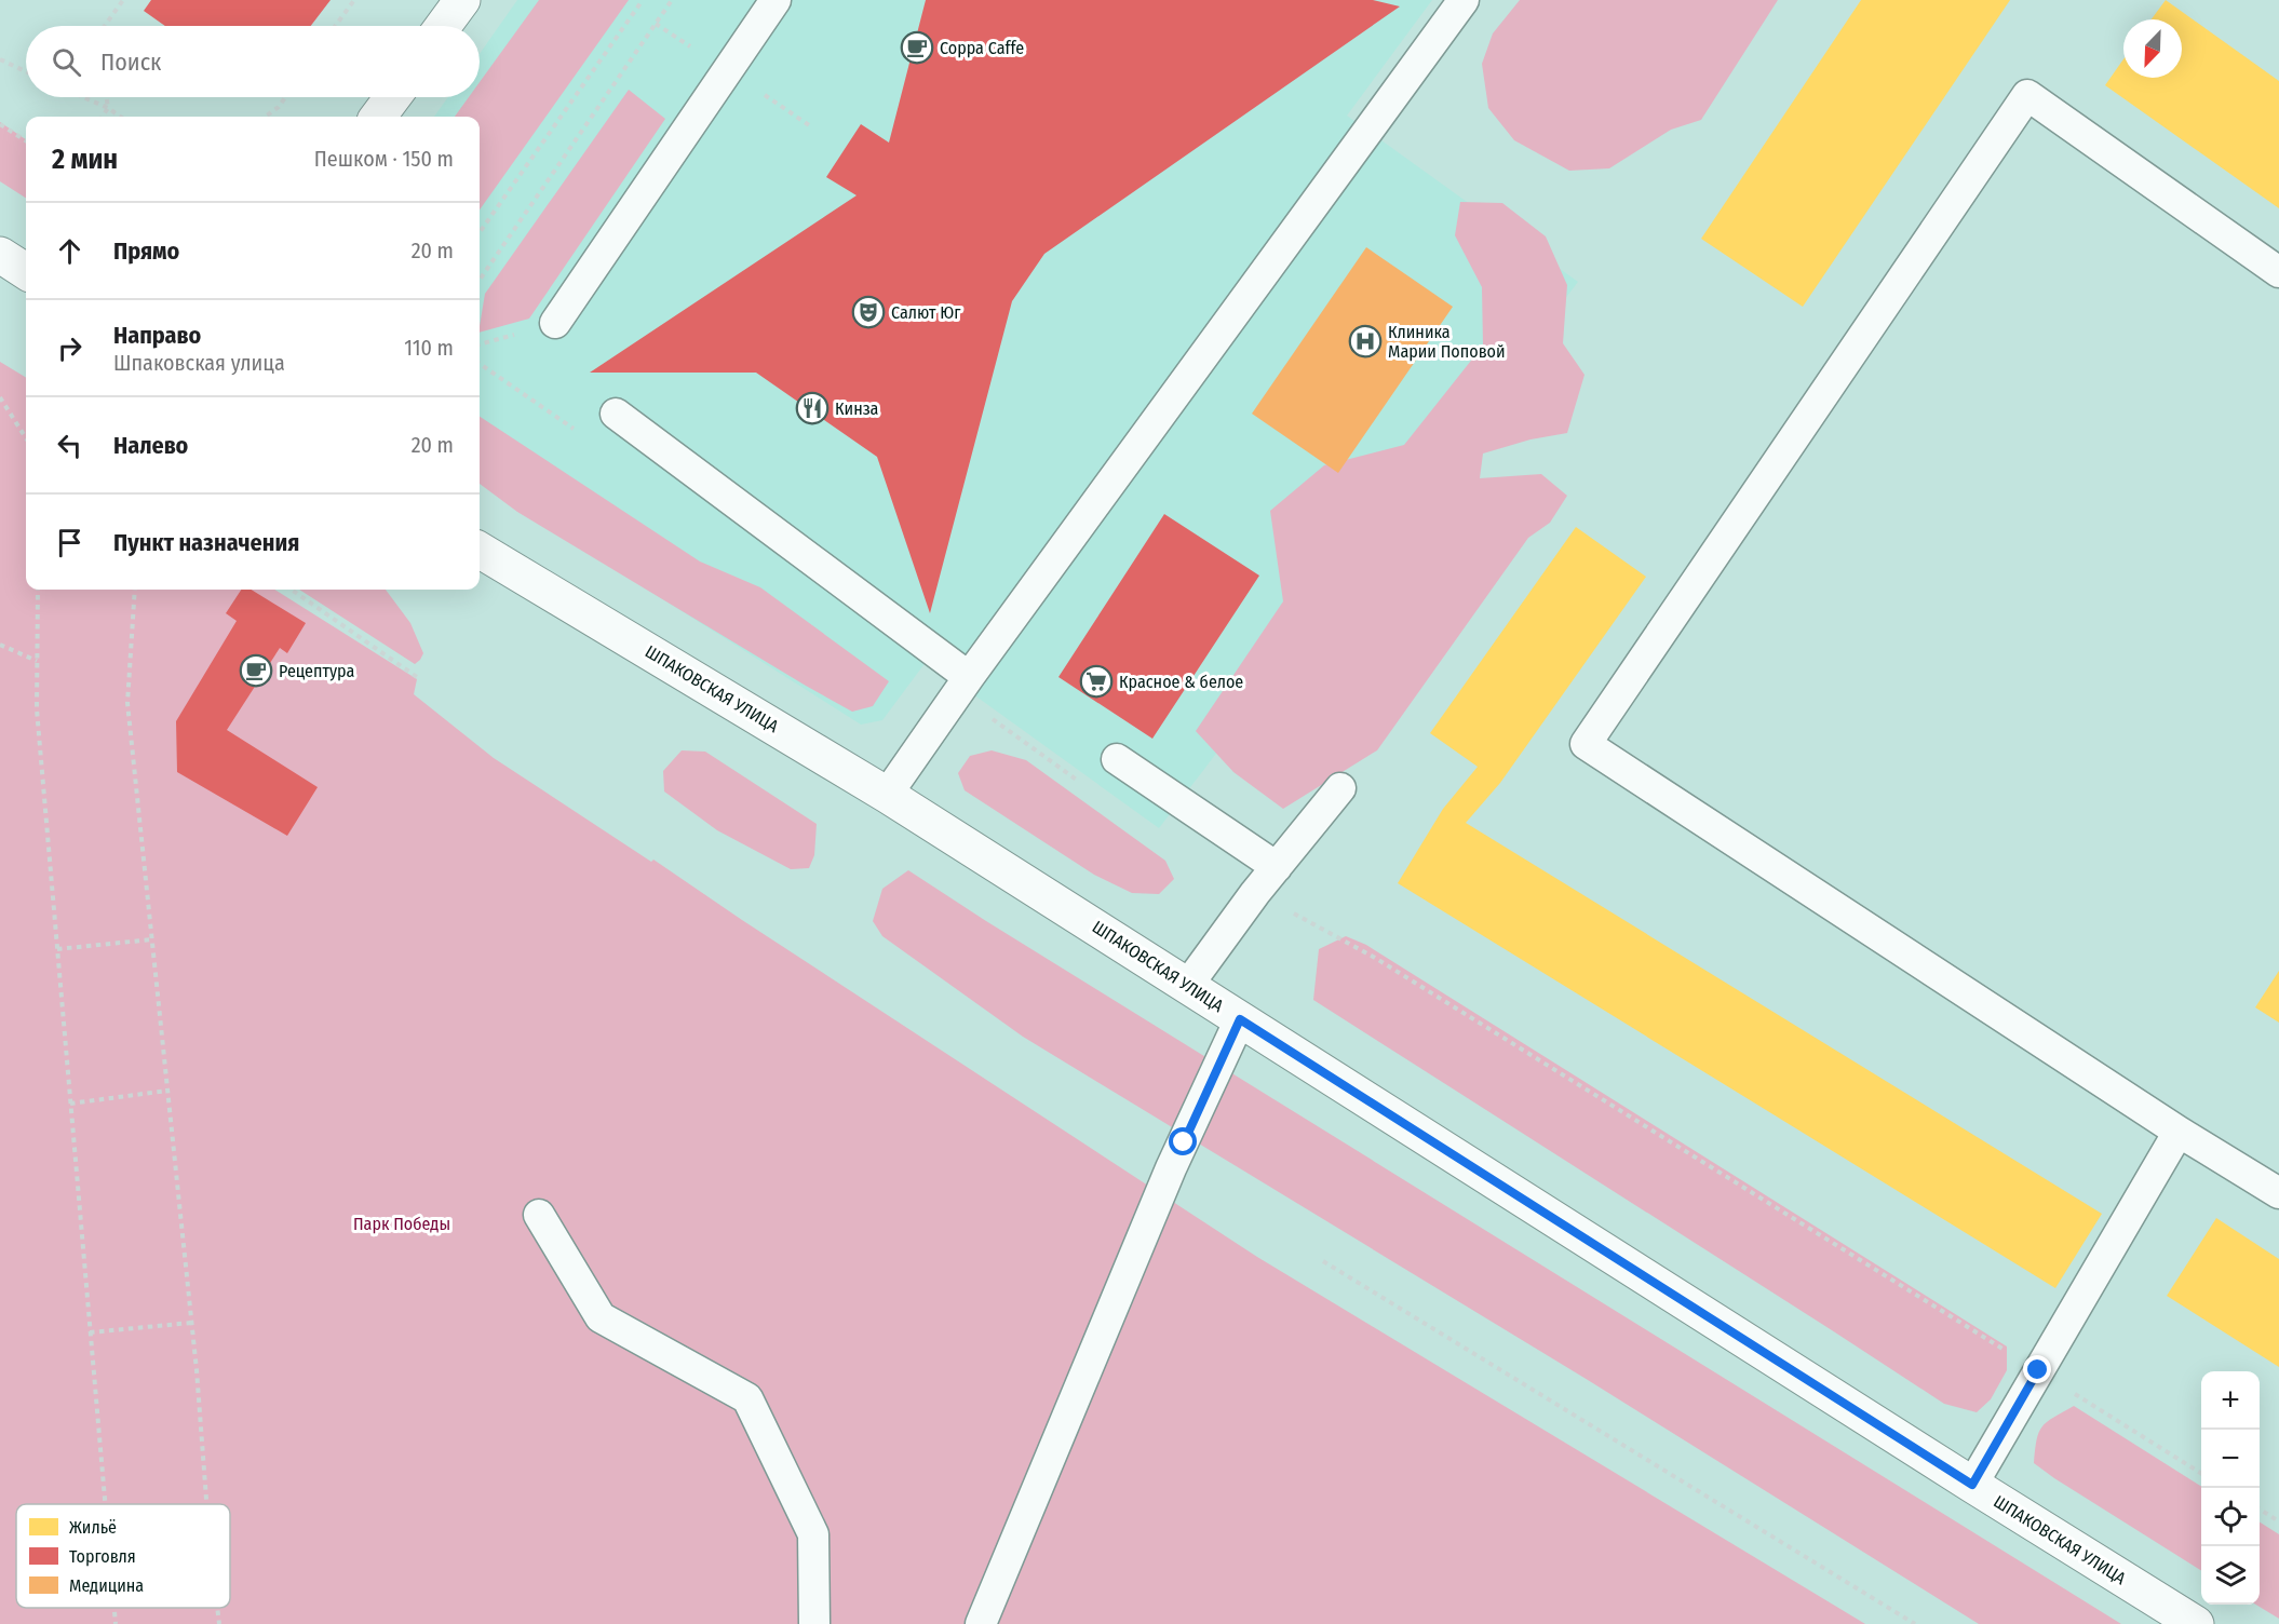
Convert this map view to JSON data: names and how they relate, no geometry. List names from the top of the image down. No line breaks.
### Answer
{"streets":{"main road":["ШПАКОВСКАЯ УЛИЦА"]},"parks":["Парк Победы"],"places":{"cafe":["Coppa Caffe","Рецептура"],"theatre":["Салют Юг"],"hospital":["Клиника Марии Поповой"],"restaurant":["Кинза"],"supermarket":["Красное & белое"]},"legend":["Жильё","Торговля","Медицина"],"north":"bottom left","page":{"search":"Поиск","heading":["2 мин","Пешком · 150 m"],"list":[["Прямо","20 m"],["Направо","Шпаковская улица","110 m"],["Налево","20 m"],"Пункт назначения"],"map_buttons":["+","−"]}}
